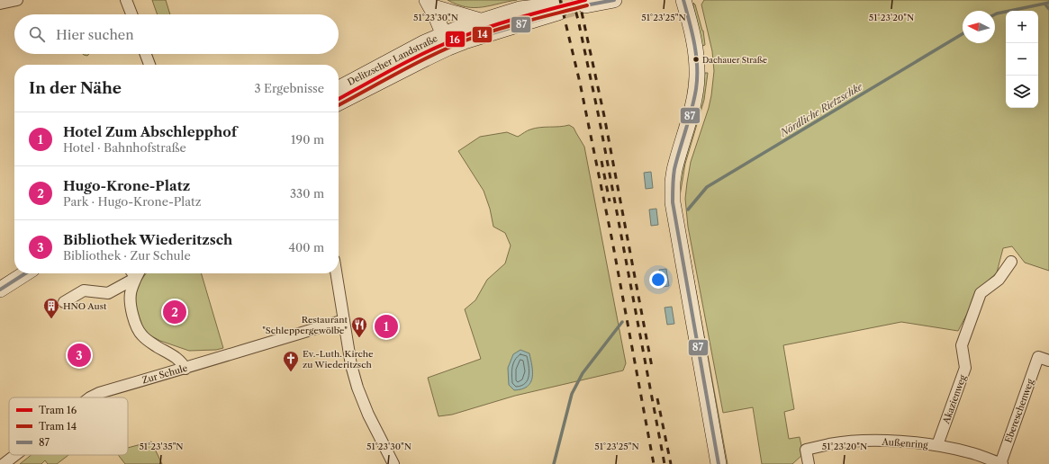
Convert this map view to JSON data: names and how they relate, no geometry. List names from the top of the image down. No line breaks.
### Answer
{"streets":{"street":["Delitzscher Landstraße","Zur Schule","Akazienweg","Ebereschenweg","Außenring"]},"crossings":[["Akazienweg","Außenring"],["Ebereschenweg","Außenring"]],"water":["Nördliche Rietzschke"],"places":{"other":["Dachauer Straße"],"building":["HNO Aust"],"restaurant":["Restaurant \"Schleppergewölbe\""],"church":["Ev.-Luth. Kirche zu Wiederitzsch"]},"lines":["tram line 16","transit line 87","tram line 14"],"legend":["Tram 16","Tram 14","87"],"north":"left","page":{"map_buttons":["+","−"],"search":"Hier suchen","heading":["In der Nähe","3 Ergebnisse"],"list":[{"mark":"1","name":"Hotel Zum Abschlepphof","note":"Hotel · Bahnhofstraße","value":"190 m"},{"mark":"2","name":"Hugo-Krone-Platz","note":"Park · Hugo-Krone-Platz","value":"330 m"},{"mark":"3","name":"Bibliothek Wiederitzsch","note":"Bibliothek · Zur Schule","value":"400 m"}],"pins":["2","1","3"]},"coordinates":["51°23'30\"N","51°23'25\"N","51°23'20\"N","51°23'35\"N"]}
